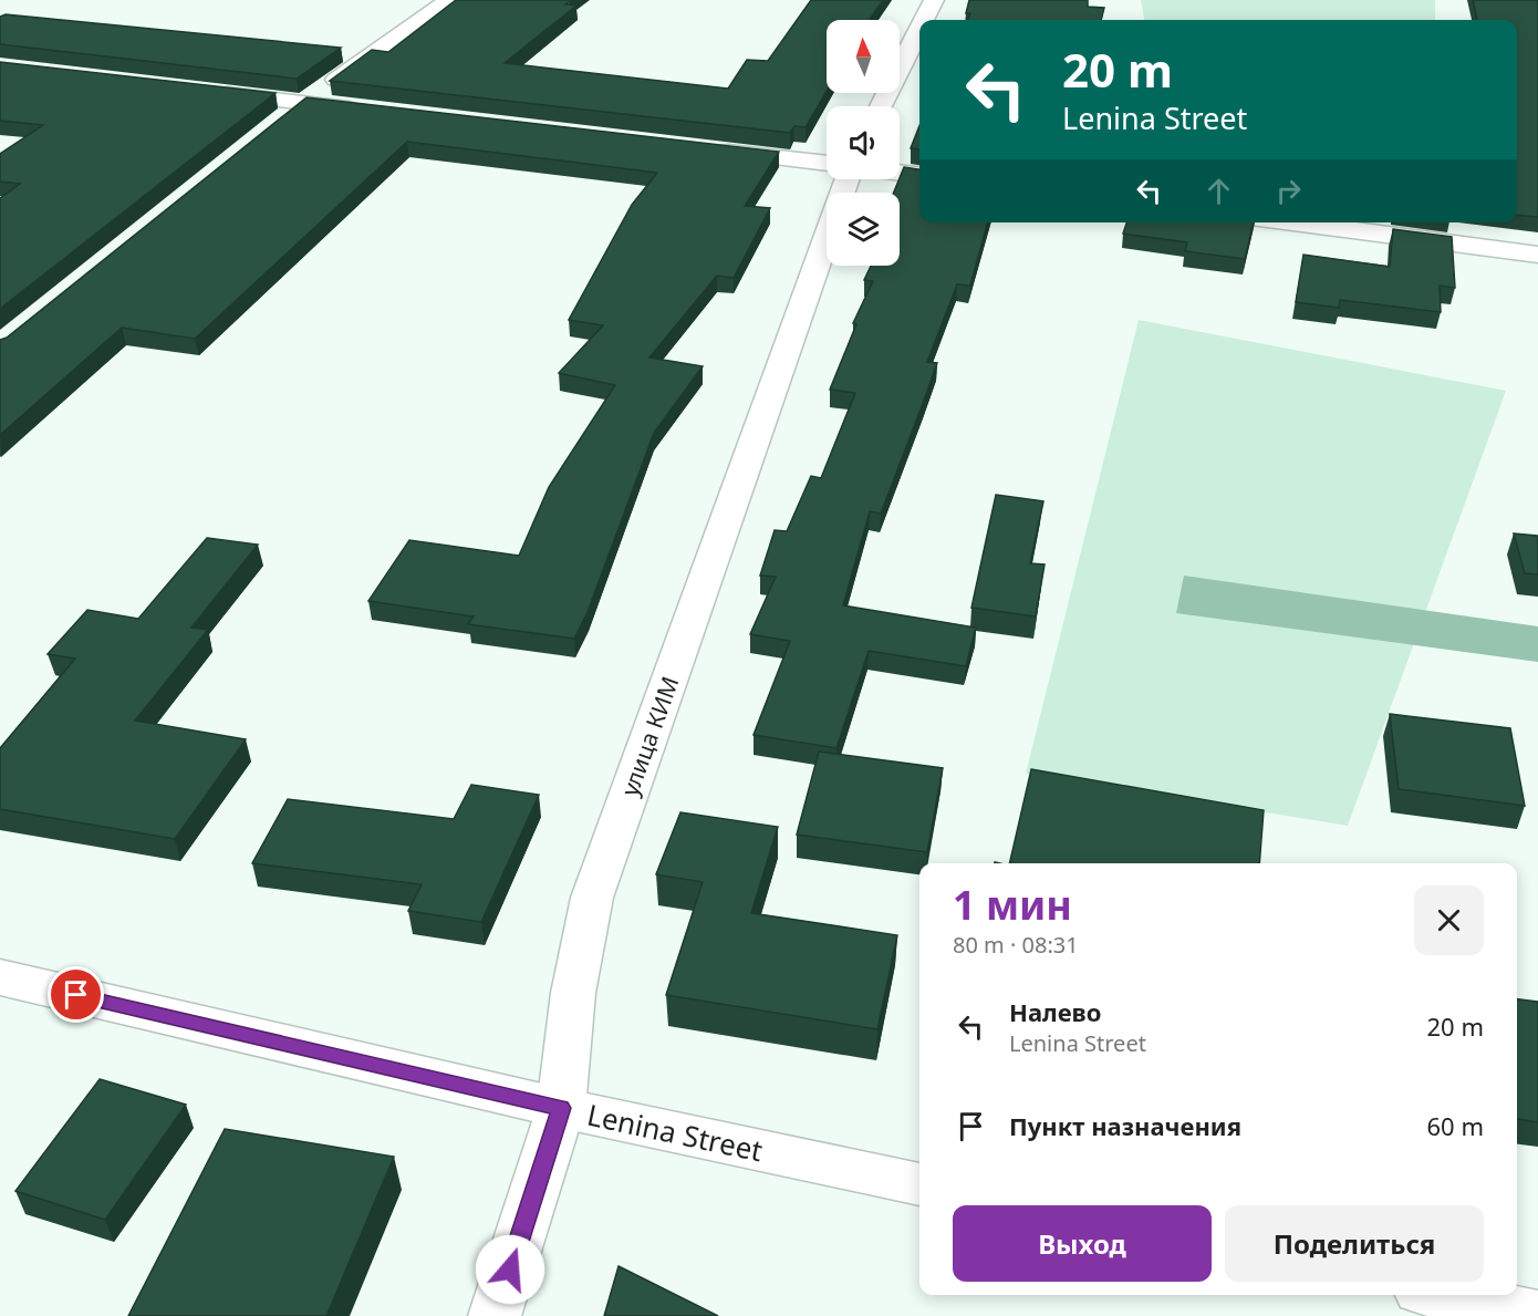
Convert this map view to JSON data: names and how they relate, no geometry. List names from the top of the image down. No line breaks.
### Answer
{"streets":{"street":["улица КИМ","Lenina Street"]},"crossings":[["улица КИМ","Lenina Street"]],"north":"top","page":{"turn":["20 m","Lenina Street"],"heading":["1 мин","80 m · 08:31"],"list":[{"name":"Налево","note":"Lenina Street","value":"20 m"},{"name":"Пункт назначения","value":"60 m"}],"buttons":["Выход","Поделиться"]}}
